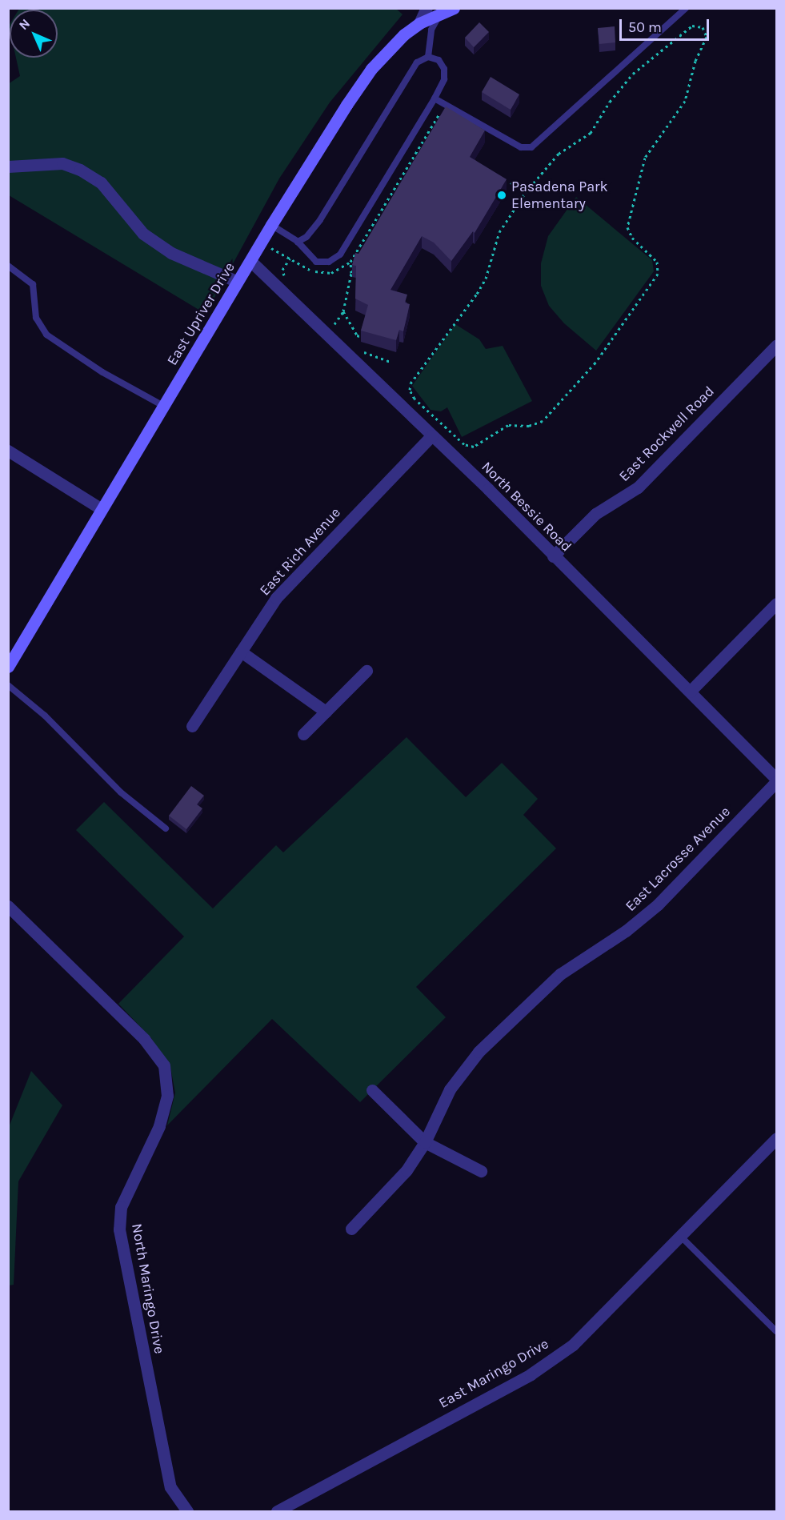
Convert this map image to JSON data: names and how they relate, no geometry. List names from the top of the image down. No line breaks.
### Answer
{"streets":{"main road":["East Upriver Drive"],"street":["East Rockwell Road","North Bessie Road","East Rich Avenue","East Lacrosse Avenue","North Maringo Drive","East Maringo Drive"]},"crossings":[["East Upriver Drive","North Bessie Road"],["East Rockwell Road","North Bessie Road"],["North Bessie Road","East Rich Avenue"],["North Bessie Road","East Lacrosse Avenue"]],"places":["Pasadena Park Elementary"],"scale_bar":"50 m","north":"top left"}
